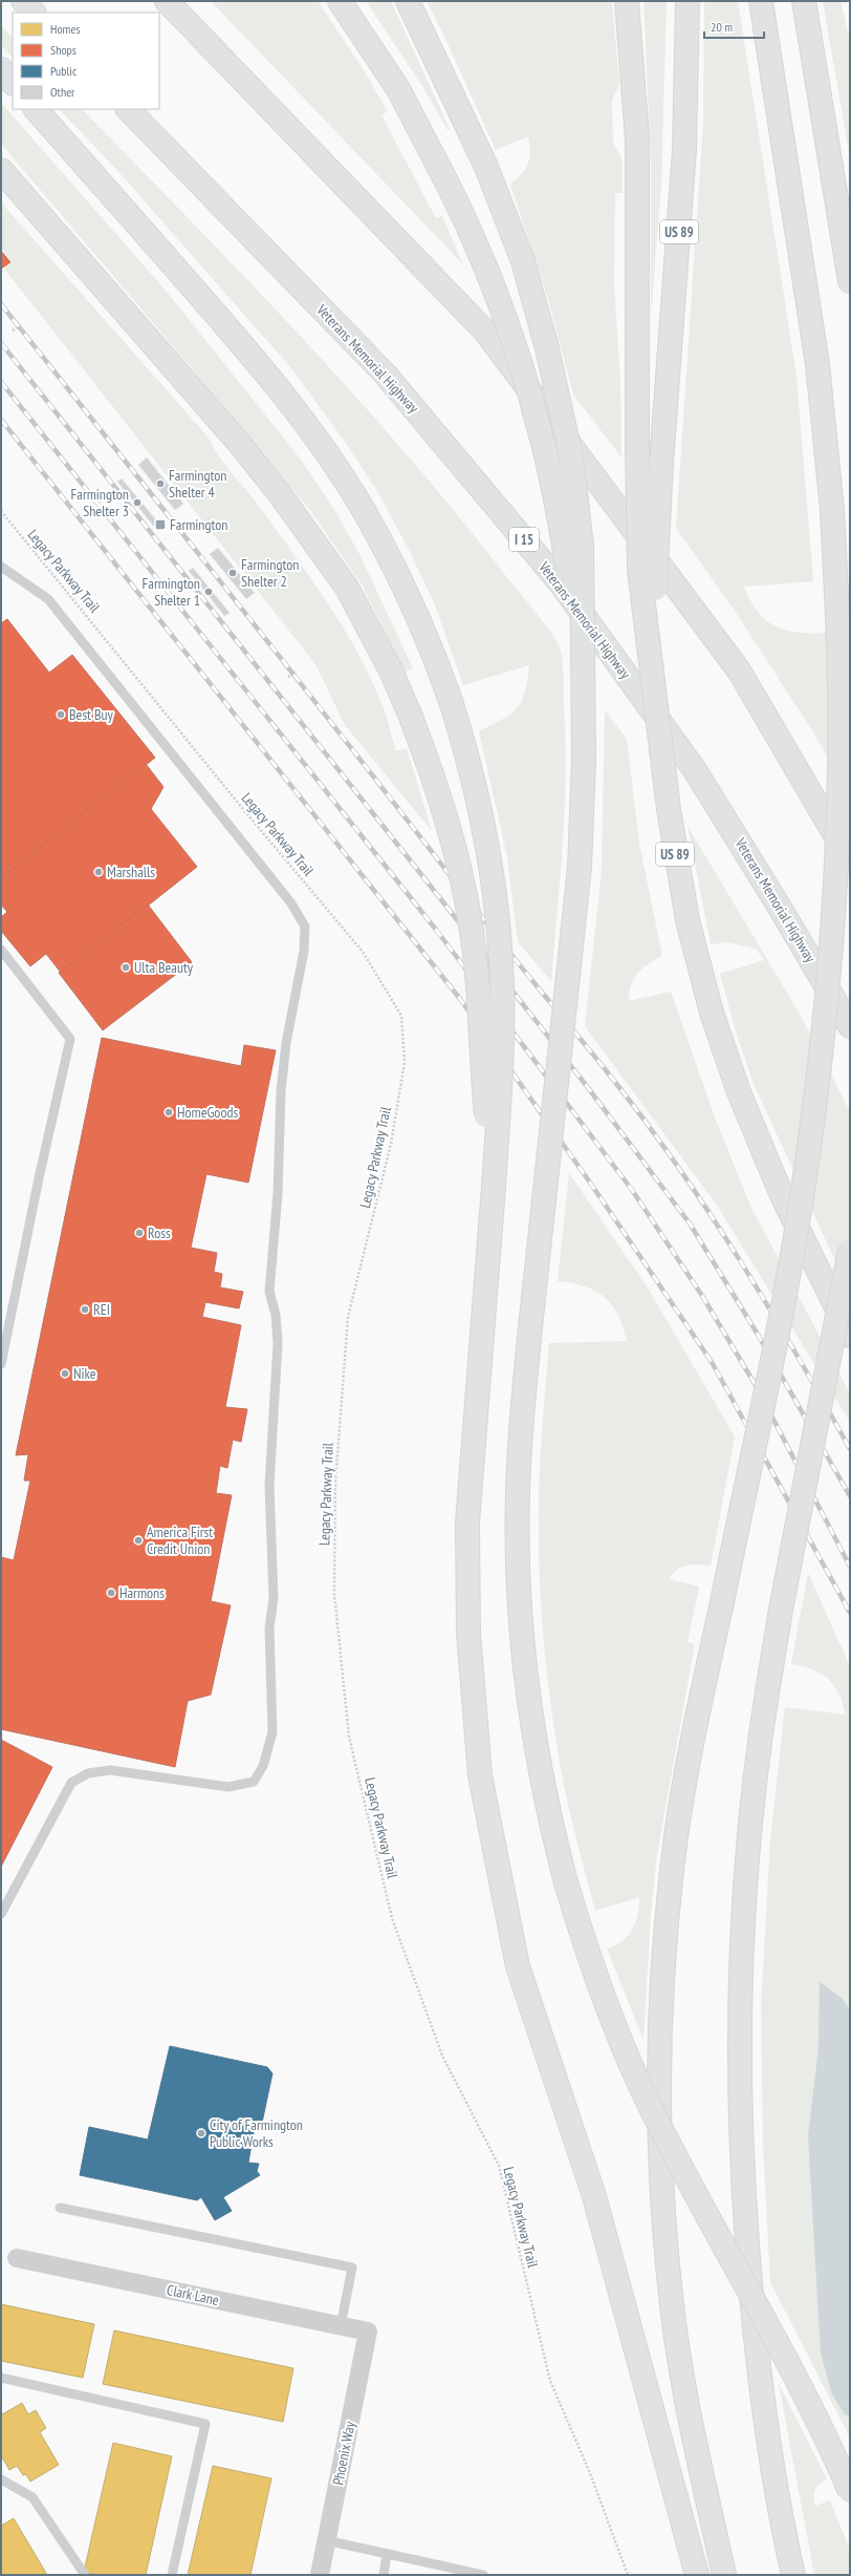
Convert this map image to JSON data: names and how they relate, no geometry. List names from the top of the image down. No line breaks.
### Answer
{"streets":{"highway":["US 89","Veterans Memorial Highway","I 15"],"street":["Clark Lane","Phoenix Way"],"path":["Legacy Parkway Trail"]},"crossings":[["Clark Lane","Phoenix Way"]],"places":{"other":["Farmington Shelter 4","Farmington Shelter 3","Farmington Shelter 2","Farmington Shelter 1","Best Buy","Marshalls","Ulta Beauty","HomeGoods","Ross","REI","Nike","America First Credit Union","Harmons","City of Farmington Public Works"],"transit":["Farmington"]},"legend":["Homes","Shops","Public","Other"],"scale_bar":"20 m"}
